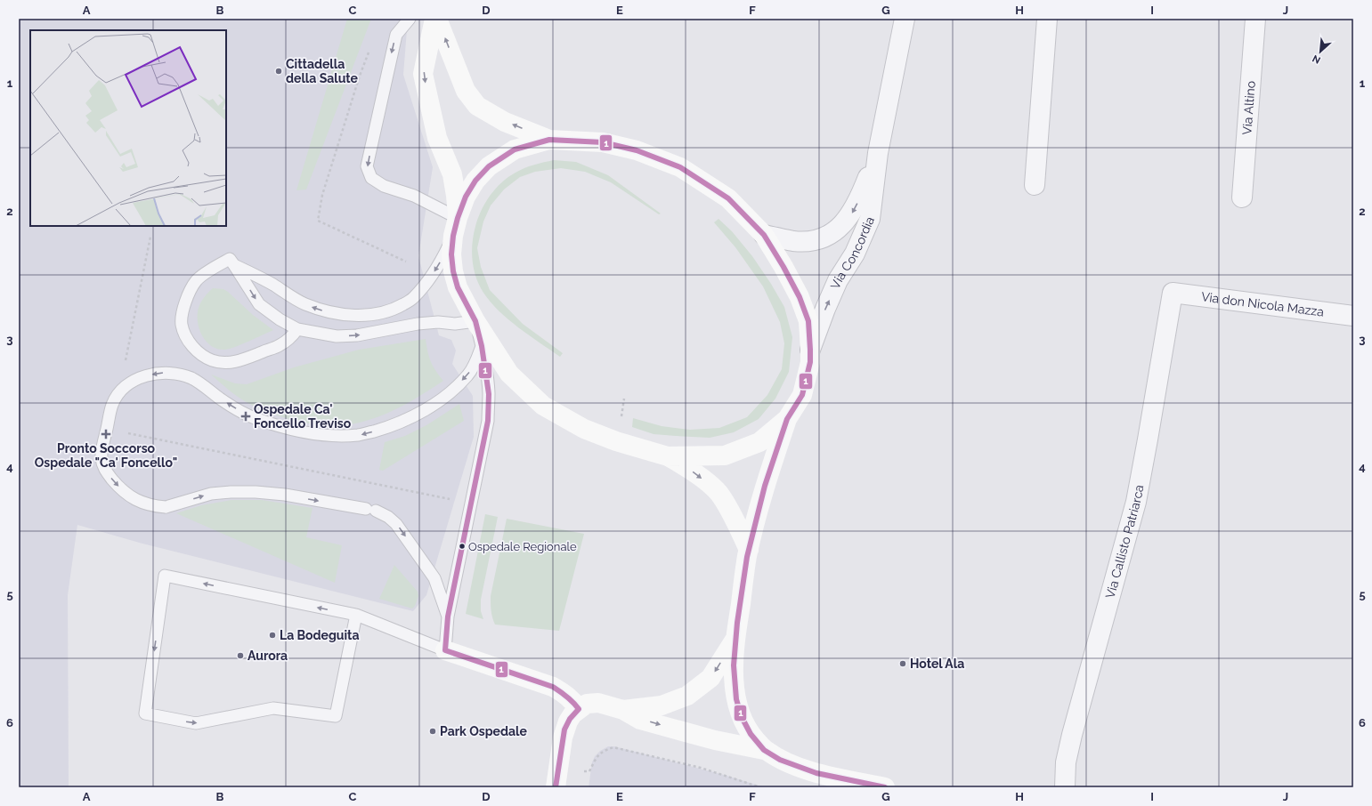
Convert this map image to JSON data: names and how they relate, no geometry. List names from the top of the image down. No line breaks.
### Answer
{"streets":{"street":["Via Altino","Via Concordia","Via don Nicola Mazza","Via Callisto Patriarca"]},"crossings":[["Via don Nicola Mazza","Via Callisto Patriarca"]],"places":{"other":["Cittadella della Salute","Ospedale Regionale","La Bodeguita","Aurora","Hotel Ala","Park Ospedale"],"health":["Ospedale Ca' Foncello Treviso","Pronto Soccorso Ospedale \"Ca' Foncello\""]},"lines":["transit line 1"],"north":"bottom left","grid":{"columns":["A","B","C","D","E","F","G","H","I","J"],"rows":["1","2","3","4","5","6"]}}
